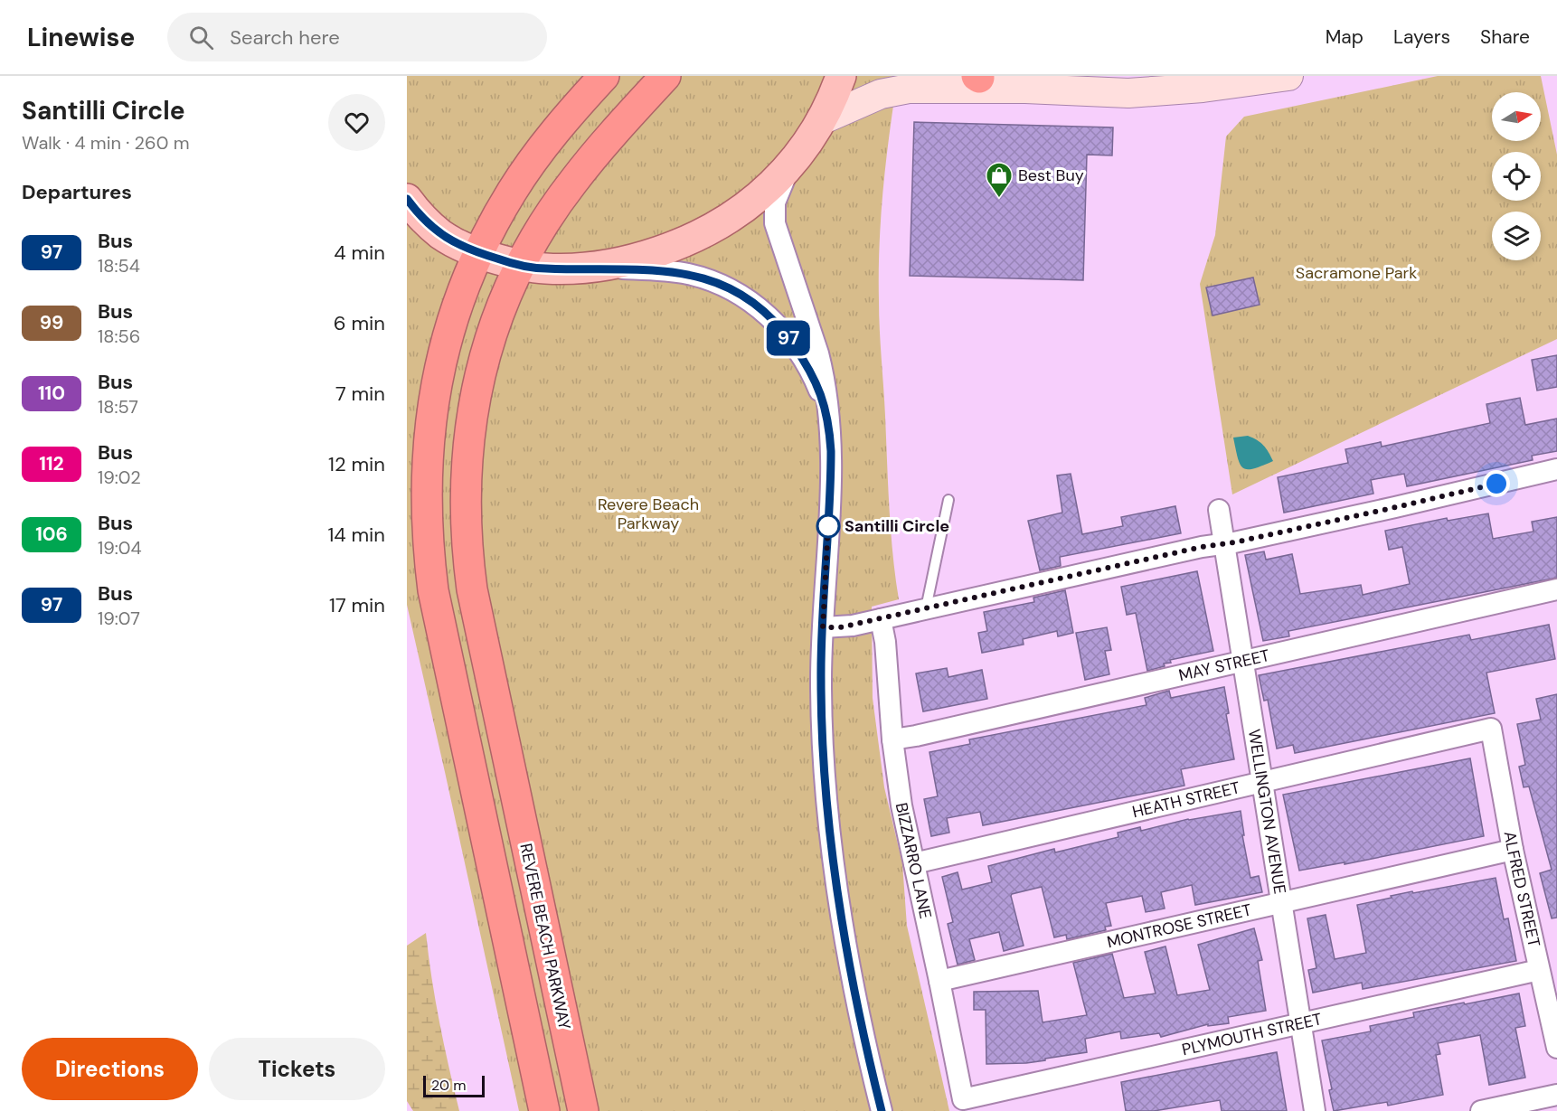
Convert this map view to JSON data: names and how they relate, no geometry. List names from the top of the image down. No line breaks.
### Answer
{"streets":{"highway":["REVERE BEACH PARKWAY"],"street":["MAY STREET","HEATH STREET","WELLINGTON AVENUE","BIZZARRO LANE","ALFRED STREET","MONTROSE STREET","PLYMOUTH STREET"]},"crossings":[["MAY STREET","WELLINGTON AVENUE"],["MAY STREET","BIZZARRO LANE"],["HEATH STREET","WELLINGTON AVENUE"],["HEATH STREET","BIZZARRO LANE"],["HEATH STREET","ALFRED STREET"],["WELLINGTON AVENUE","MONTROSE STREET"],["WELLINGTON AVENUE","PLYMOUTH STREET"],["BIZZARRO LANE","MONTROSE STREET"],["BIZZARRO LANE","PLYMOUTH STREET"],["ALFRED STREET","MONTROSE STREET"],["ALFRED STREET","PLYMOUTH STREET"]],"parks":["Sacramone Park","Revere Beach Parkway"],"places":{"shop":["Best Buy"],"other":["Santilli Circle"]},"lines":["bus line 97"],"scale_bar":"20 m","north":"right","page":{"header":"Linewise","search":"Search here","nav":["Map","Layers","Share"],"heading":[["Santilli Circle","Walk · 4 min · 260 m"],"Departures"],"on_map":"97","list":[{"mark":"97","name":"Bus","note":"18:54","value":"4 min"},{"mark":"99","name":"Bus","note":"18:56","value":"6 min"},{"mark":"110","name":"Bus","note":"18:57","value":"7 min"},{"mark":"112","name":"Bus","note":"19:02","value":"12 min"},{"mark":"106","name":"Bus","note":"19:04","value":"14 min"},{"mark":"97","name":"Bus","note":"19:07","value":"17 min"}],"buttons":["Directions","Tickets"],"scale":"20 m"}}
